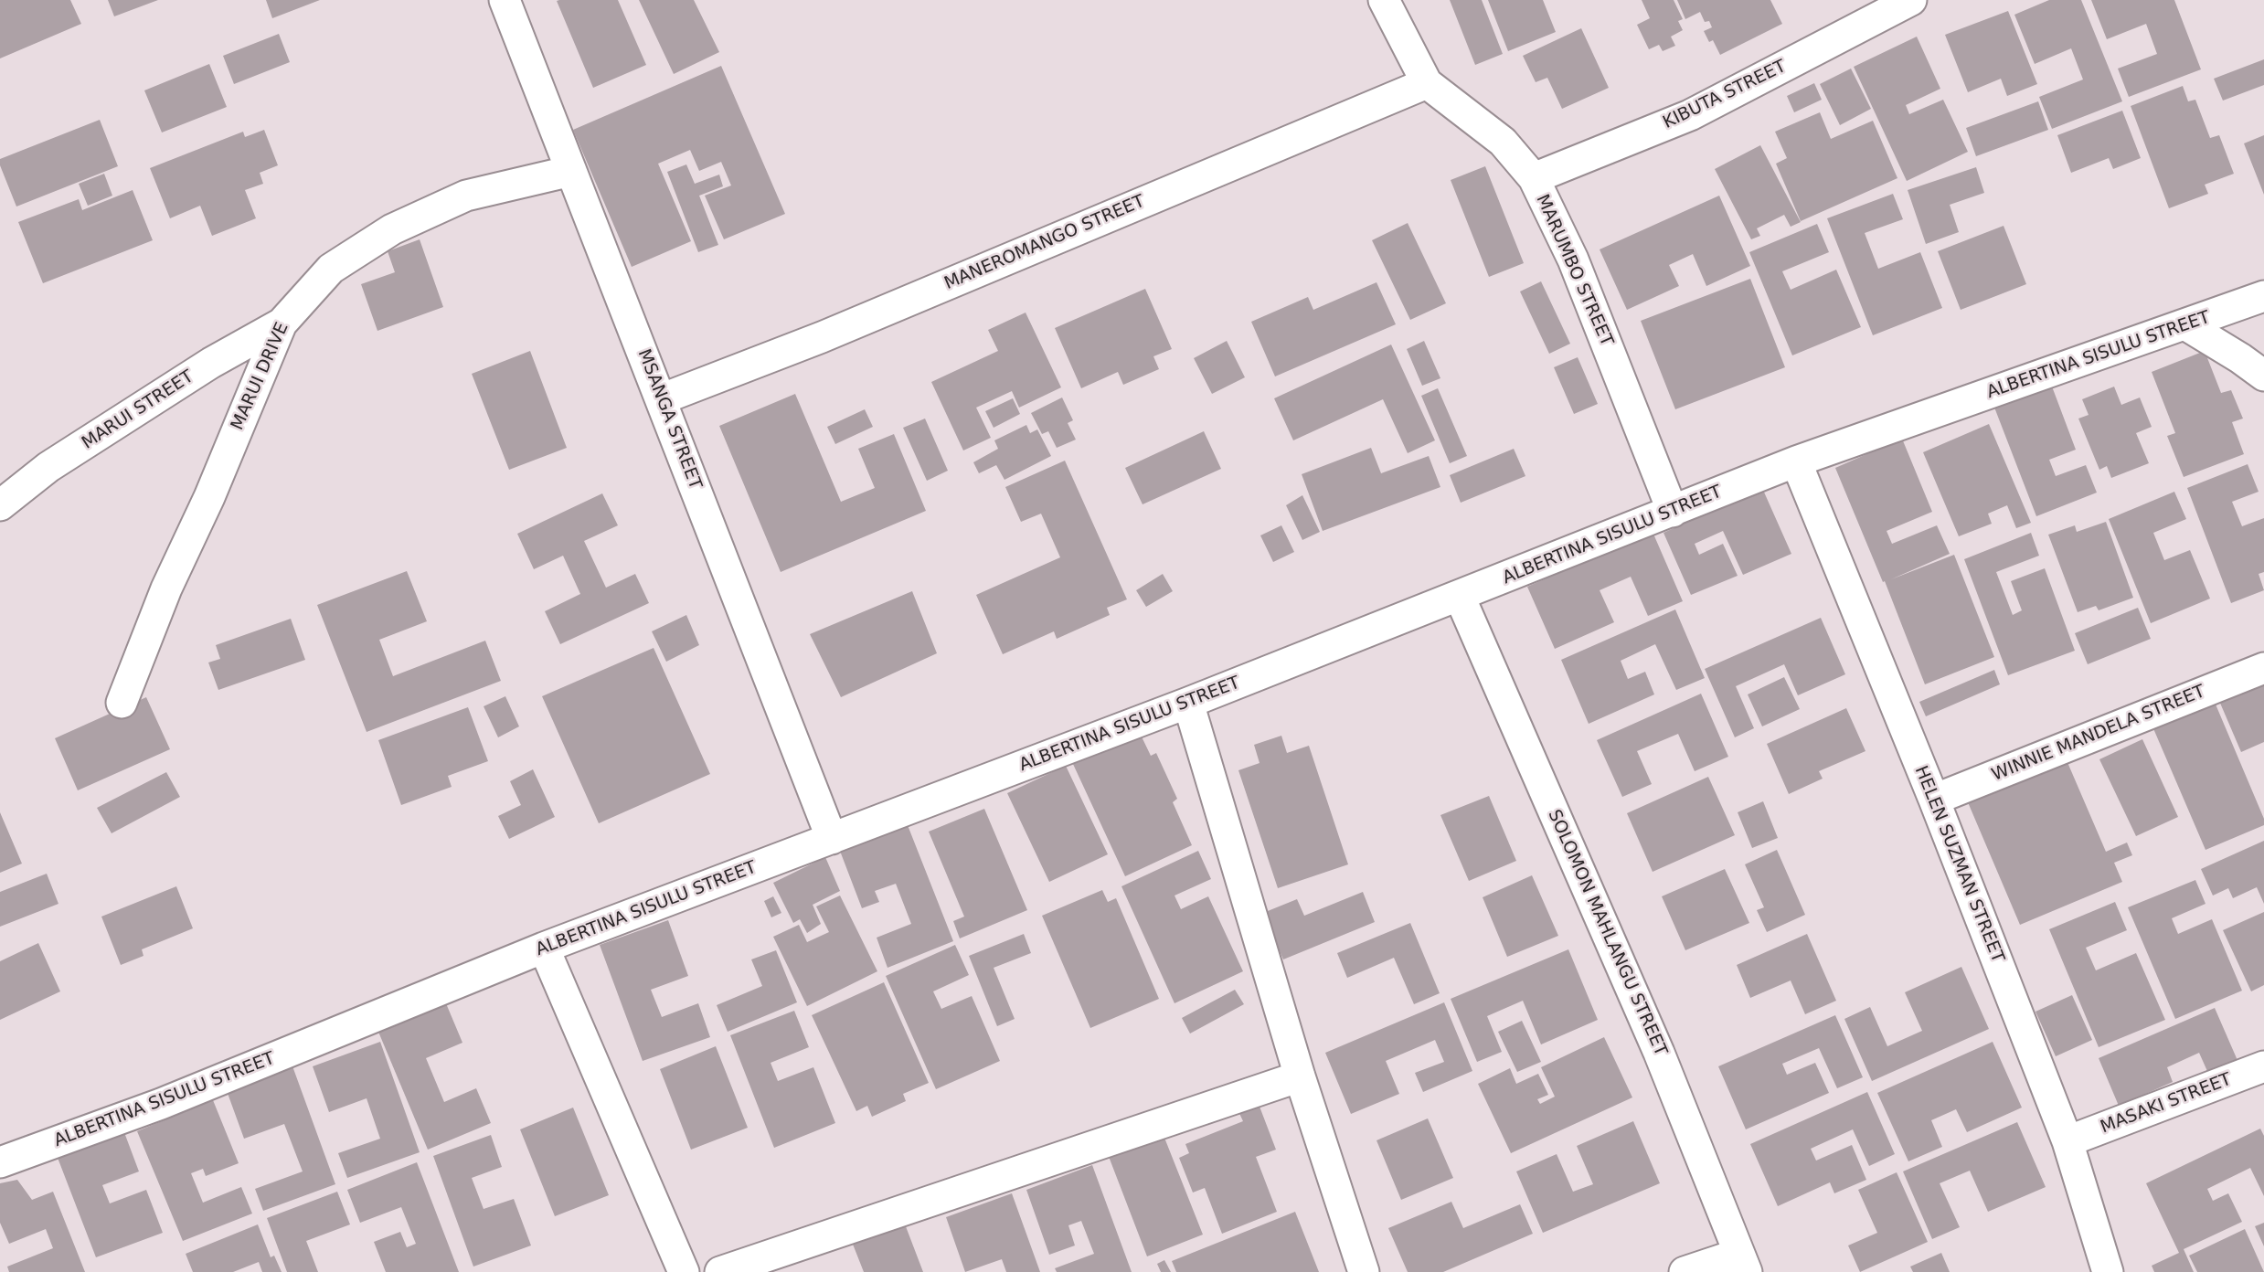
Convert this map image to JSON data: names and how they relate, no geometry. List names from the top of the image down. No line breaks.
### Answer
{"streets":{"street":["KIBUTA STREET","MANEROMANGO STREET","MARUMBO STREET","ALBERTINA SISULU STREET","MARUI DRIVE","MARUI STREET","MSANGA STREET","WINNIE MANDELA STREET","HELEN SUZMAN STREET","SOLOMON MAHLANGU STREET","MASAKI STREET"]},"crossings":[["KIBUTA STREET","MARUMBO STREET"],["MANEROMANGO STREET","MARUMBO STREET"],["MANEROMANGO STREET","MSANGA STREET"],["MARUMBO STREET","ALBERTINA SISULU STREET"],["ALBERTINA SISULU STREET","MSANGA STREET"],["ALBERTINA SISULU STREET","HELEN SUZMAN STREET"],["ALBERTINA SISULU STREET","SOLOMON MAHLANGU STREET"],["MARUI DRIVE","MARUI STREET"],["MARUI DRIVE","MSANGA STREET"],["WINNIE MANDELA STREET","HELEN SUZMAN STREET"],["HELEN SUZMAN STREET","MASAKI STREET"]]}
